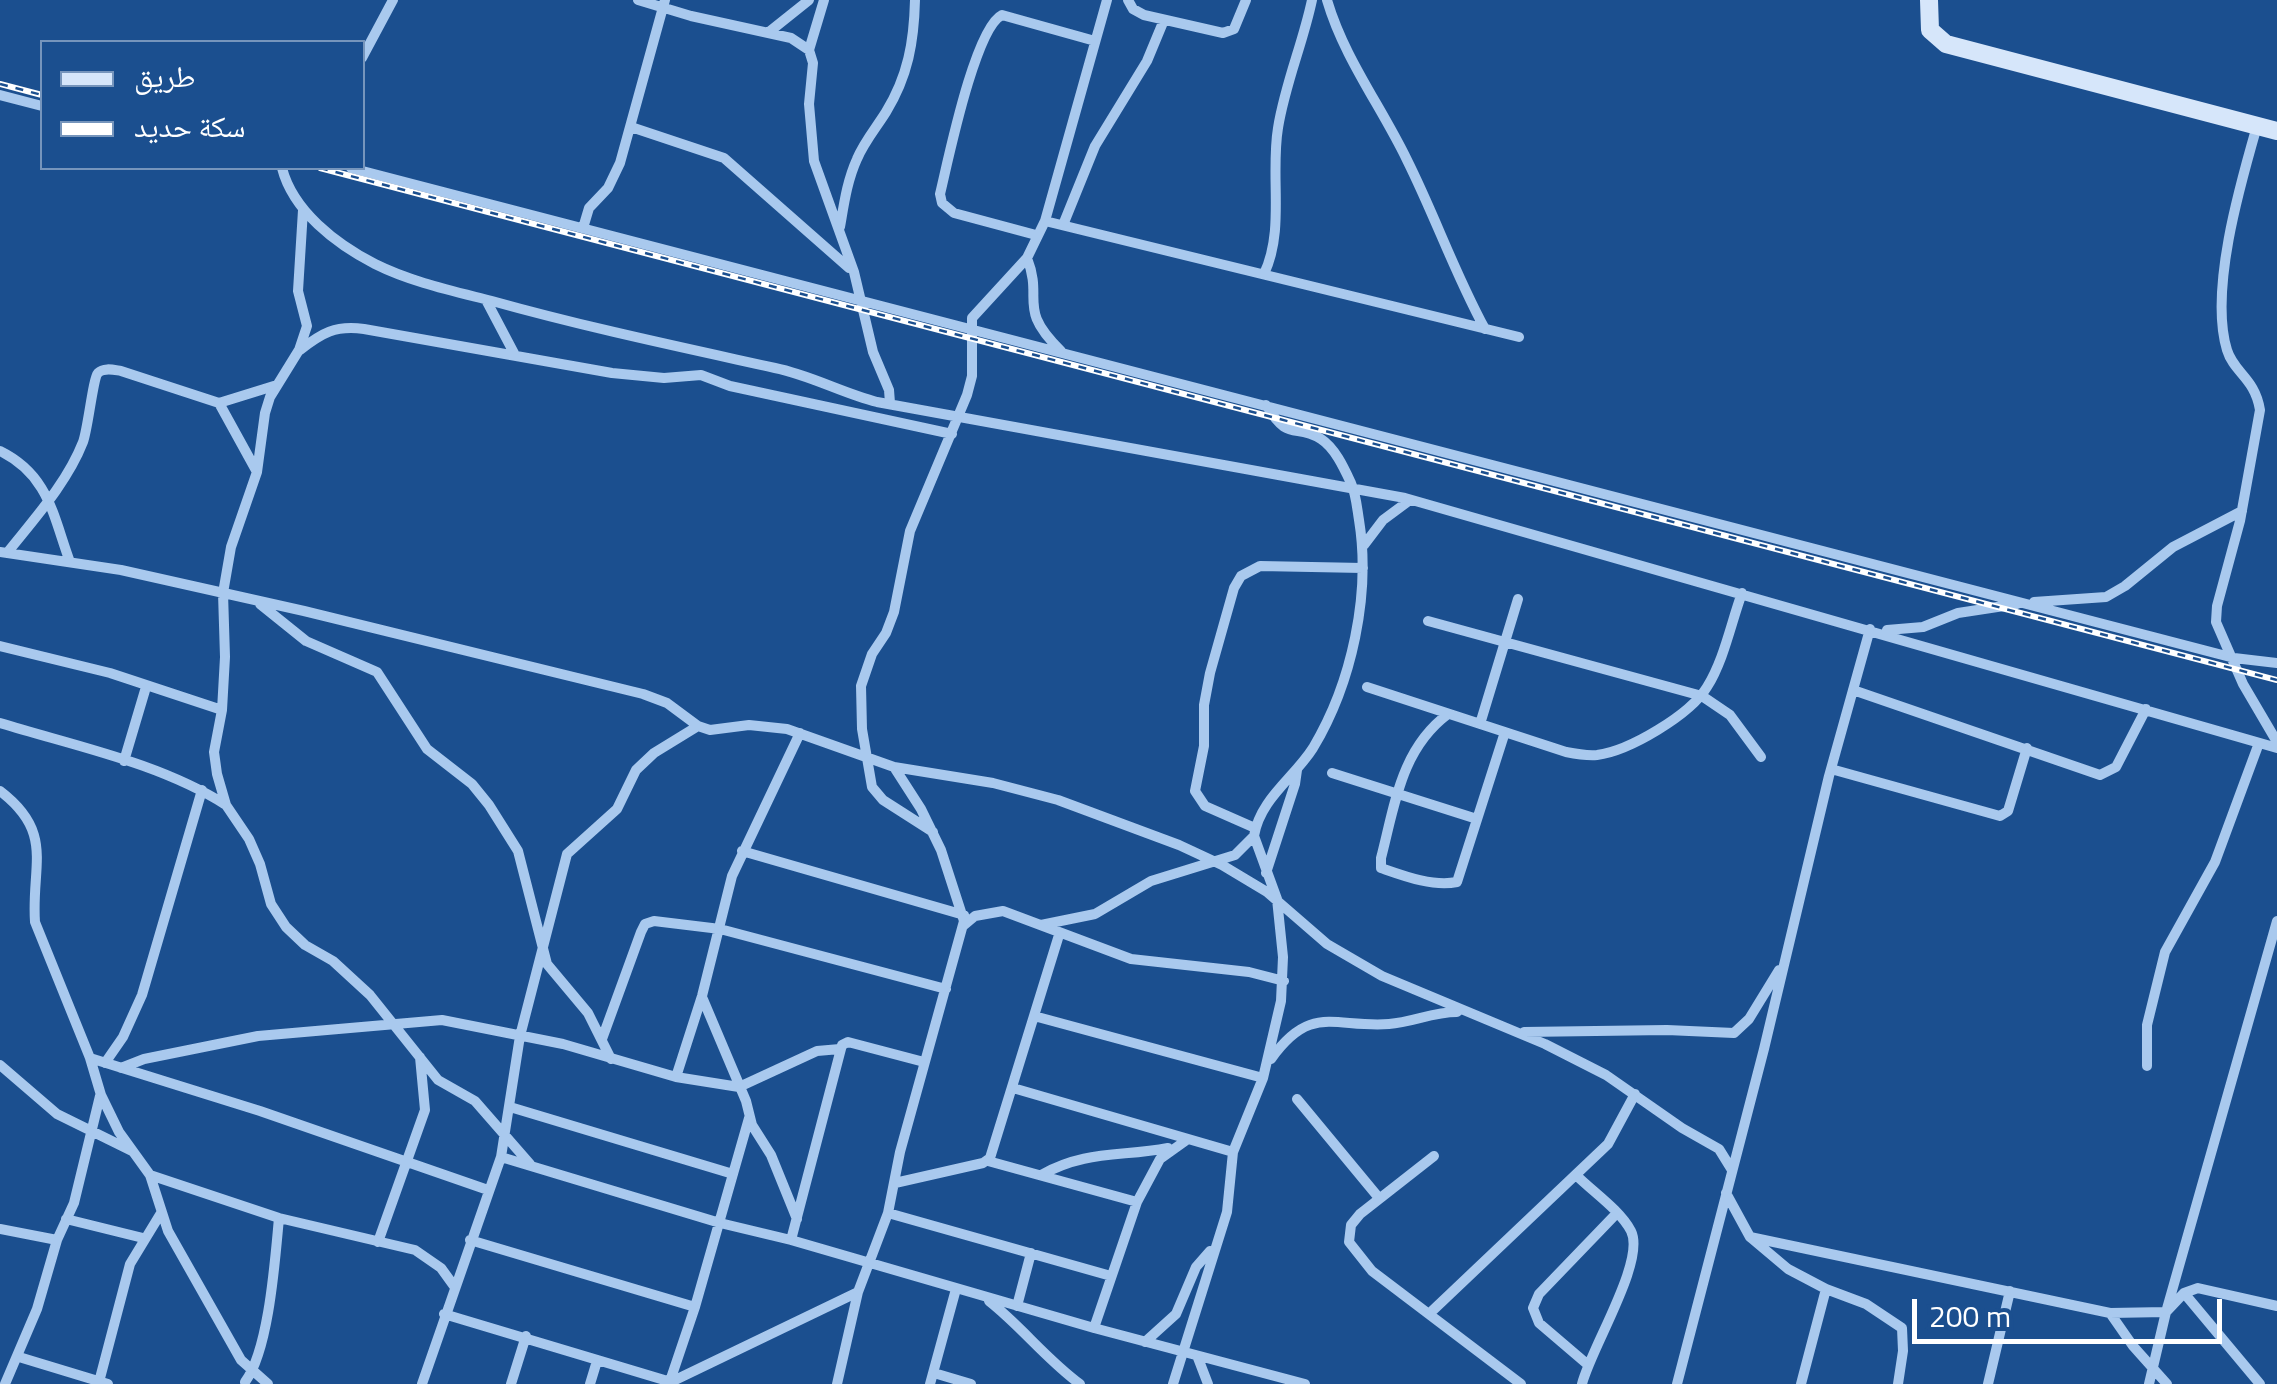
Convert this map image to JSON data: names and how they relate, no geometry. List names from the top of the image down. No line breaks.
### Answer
{"legend":["طريق","سكة حديد"],"scale_bar":"200 m"}
